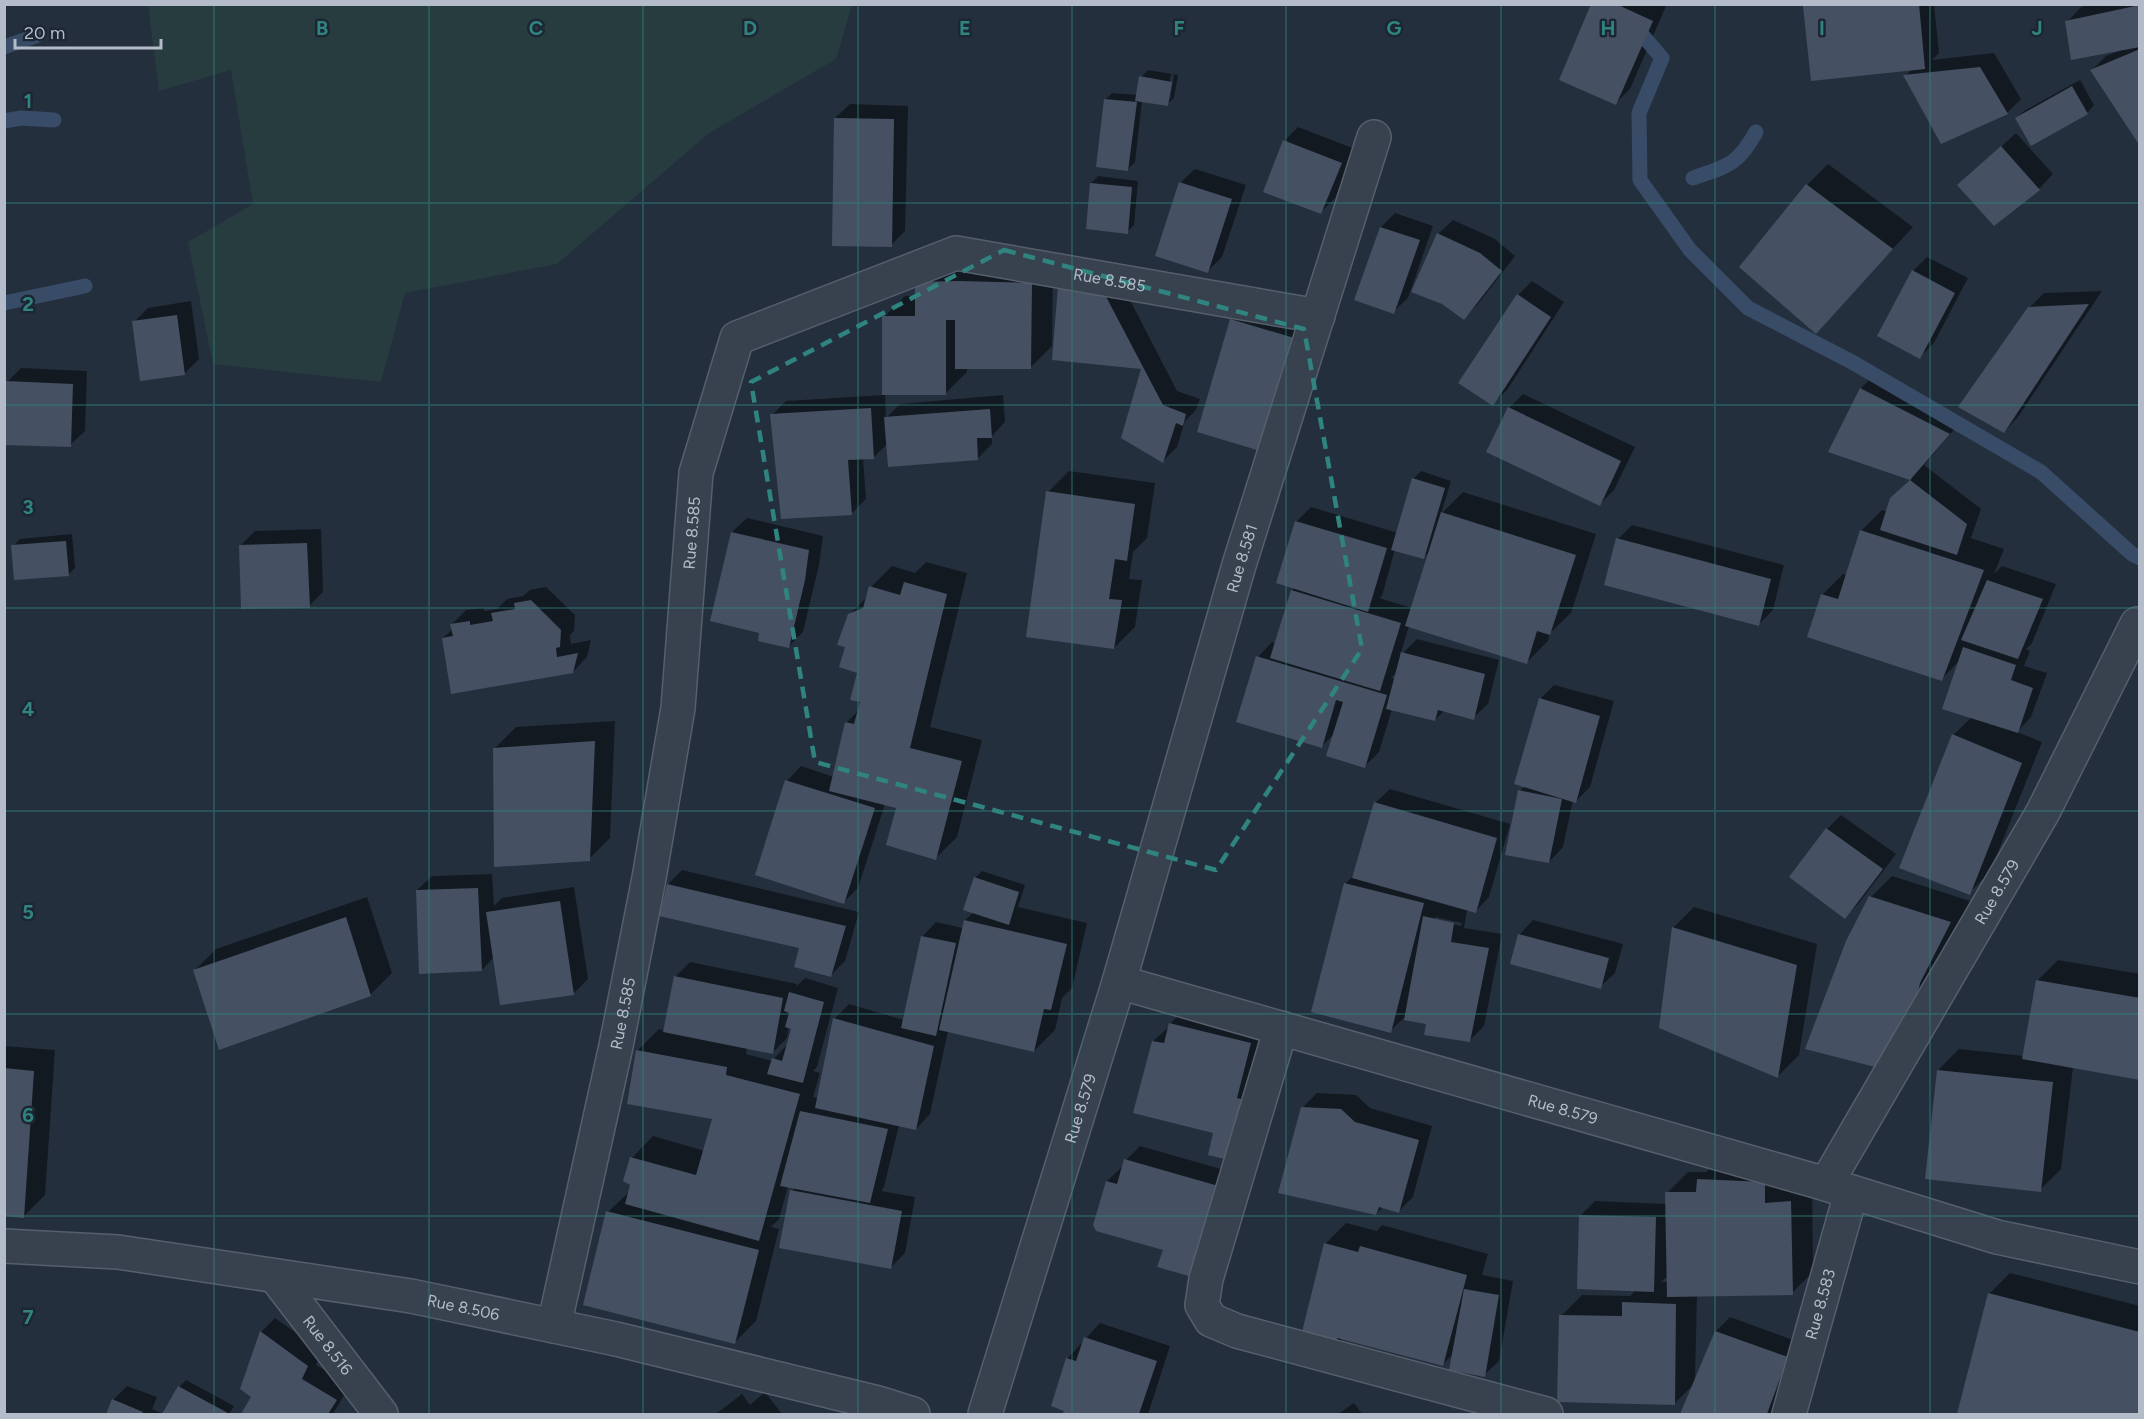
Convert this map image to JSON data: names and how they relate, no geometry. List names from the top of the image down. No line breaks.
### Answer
{"streets":{"street":["Rue 8.585","Rue 8.581","Rue 8.579","Rue 8.583","Rue 8.506","Rue 8.516"]},"crossings":[["Rue 8.585","Rue 8.581"],["Rue 8.585","Rue 8.506"],["Rue 8.581","Rue 8.579"],["Rue 8.579","Rue 8.583"],["Rue 8.506","Rue 8.516"]],"scale_bar":"20 m","grid":{"columns":["B","C","D","E","F","G","H","I","J"],"rows":["1","2","3","4","5","6","7"]}}
